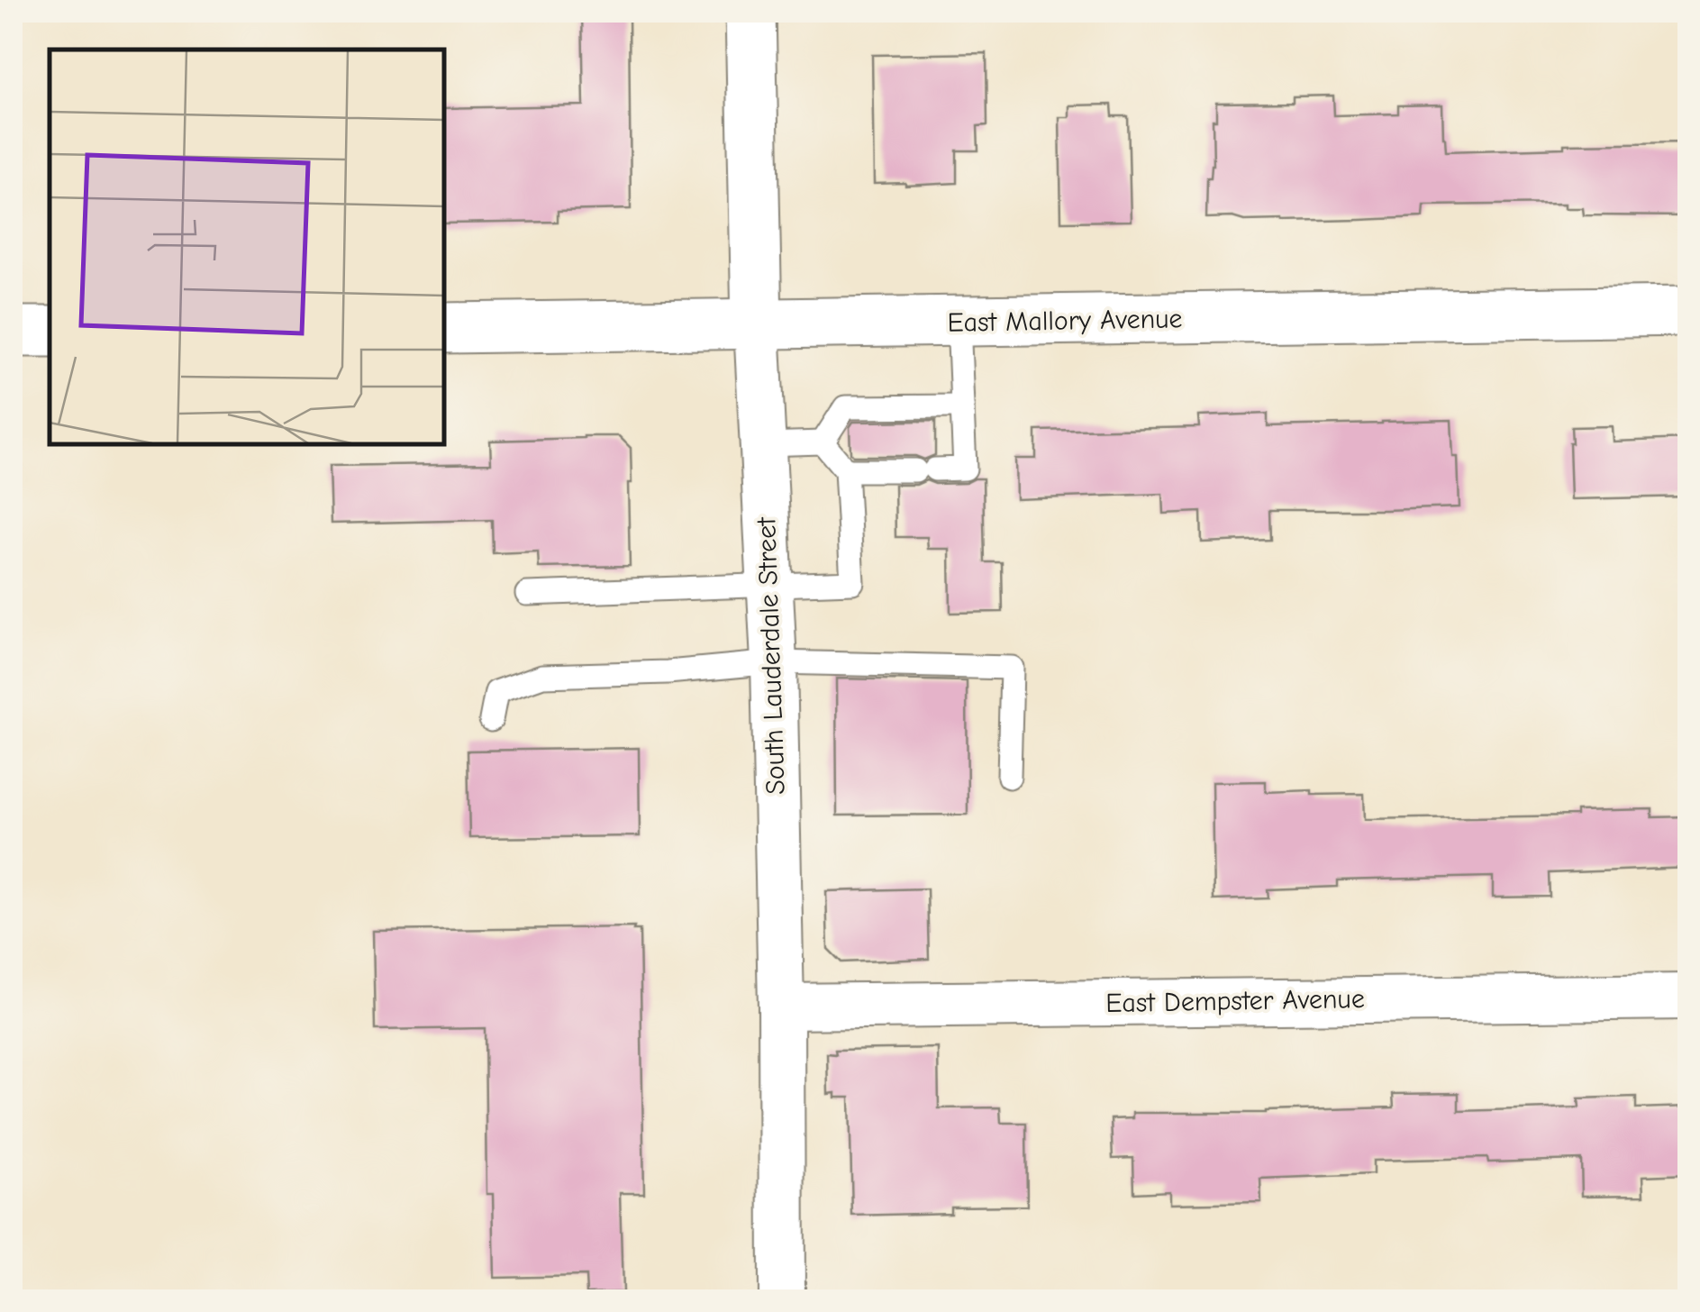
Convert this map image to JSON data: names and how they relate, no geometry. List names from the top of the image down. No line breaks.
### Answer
{"streets":{"main road":["East Mallory Avenue","South Lauderdale Street"],"street":["East Dempster Avenue"]},"crossings":[["East Mallory Avenue","South Lauderdale Street"],["South Lauderdale Street","East Dempster Avenue"]]}
